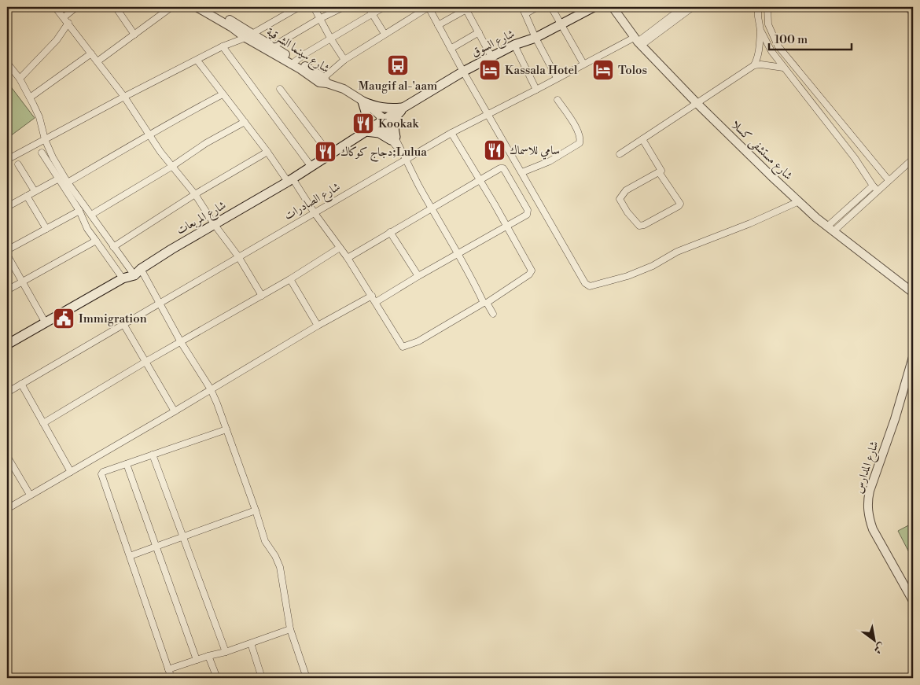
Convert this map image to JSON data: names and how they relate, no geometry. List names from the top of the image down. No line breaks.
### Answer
{"streets":{"main road":["شارع السوق","شارع المربعات"],"street":["شارع سينما الشرقية","شارع مستشفى كسلا","شارع الصادرات","شارع المدارس"]},"crossings":[["شارع السوق","شارع المربعات"],["شارع مستشفى كسلا","شارع الصادرات"]],"places":{"bus stop":["Maugif al-'aam"],"hotel":["Kassala Hotel","Tolos"],"restaurant":["Kookak","سامي للاسماك","دجاج كوكاك;Lulua"],"public building":["Immigration"]},"scale_bar":"100 m","north":"bottom right"}
